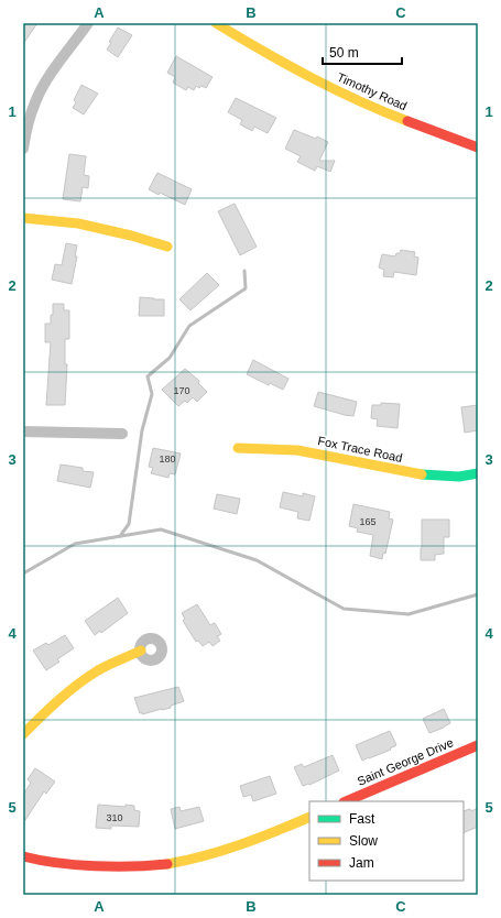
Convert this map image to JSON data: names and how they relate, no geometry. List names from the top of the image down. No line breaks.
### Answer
{"streets":{"street":["Timothy Road","Fox Trace Road","Saint George Drive"]},"house_numbers":["170","180","165","310"],"legend":["Fast","Slow","Jam"],"scale_bar":"50 m","grid":{"columns":["A","B","C"],"rows":["1","2","3","4","5"]}}
